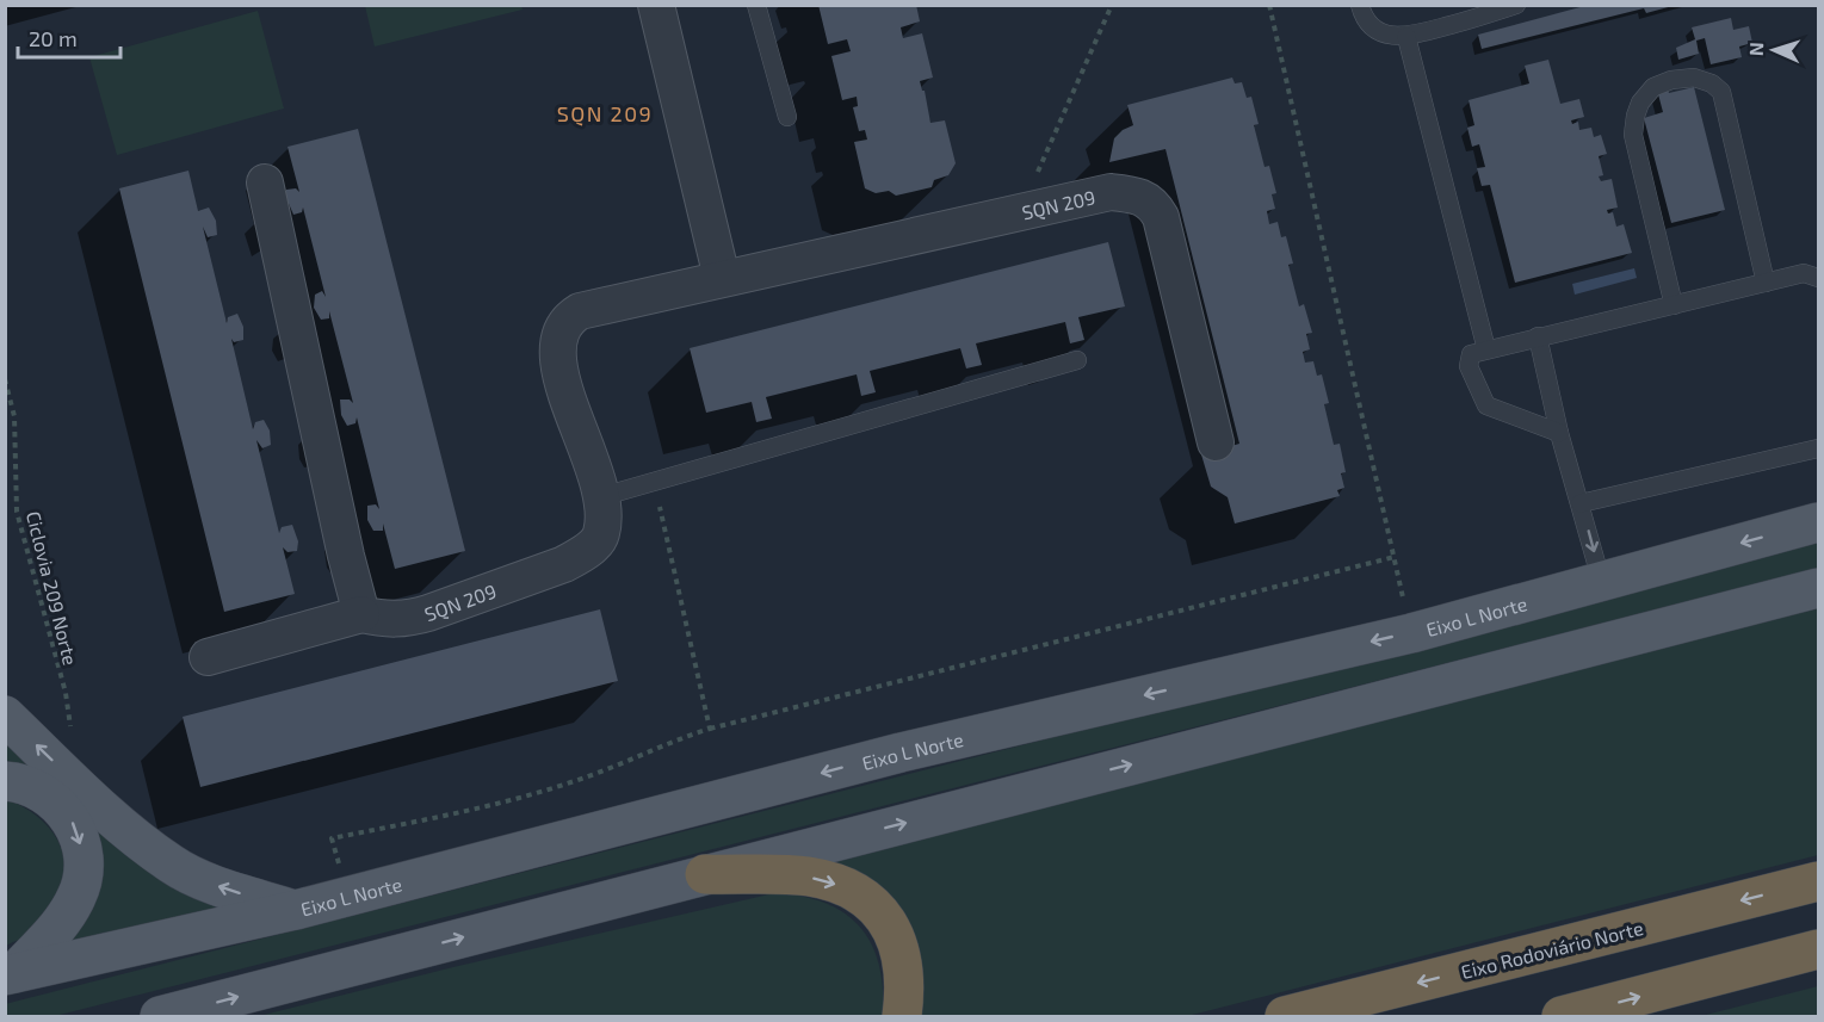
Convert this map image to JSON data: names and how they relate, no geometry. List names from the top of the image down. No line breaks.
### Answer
{"streets":{"highway":["Eixo Rodoviário Norte"],"main road":["Eixo L Norte"],"street":["SQN 209"],"path":["Ciclovia 209 Norte"]},"districts":["SQN 209"],"scale_bar":"20 m","north":"left"}
